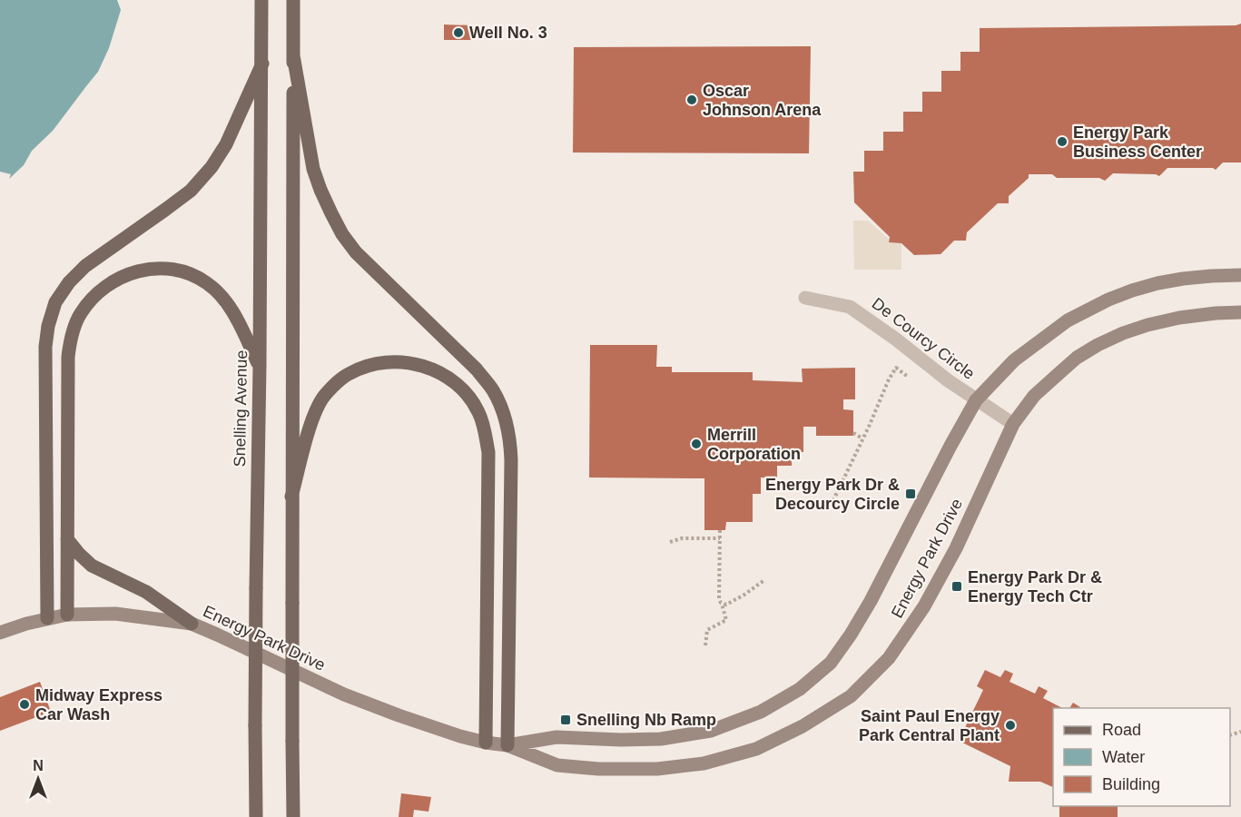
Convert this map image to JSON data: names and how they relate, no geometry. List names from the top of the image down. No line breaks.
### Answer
{"streets":{"main road":["Snelling Avenue"],"street":["De Courcy Circle","Energy Park Drive"]},"crossings":[["De Courcy Circle","Energy Park Drive"]],"places":{"other":["Well No. 3","Oscar Johnson Arena","Energy Park Business Center","Merrill Corporation","Midway Express Car Wash","Saint Paul Energy Park Central Plant"],"transit":["Energy Park Dr & Decourcy Circle","Energy Park Dr & Energy Tech Ctr","Snelling Nb Ramp"]},"legend":["Road","Water","Building"],"north":"top"}
